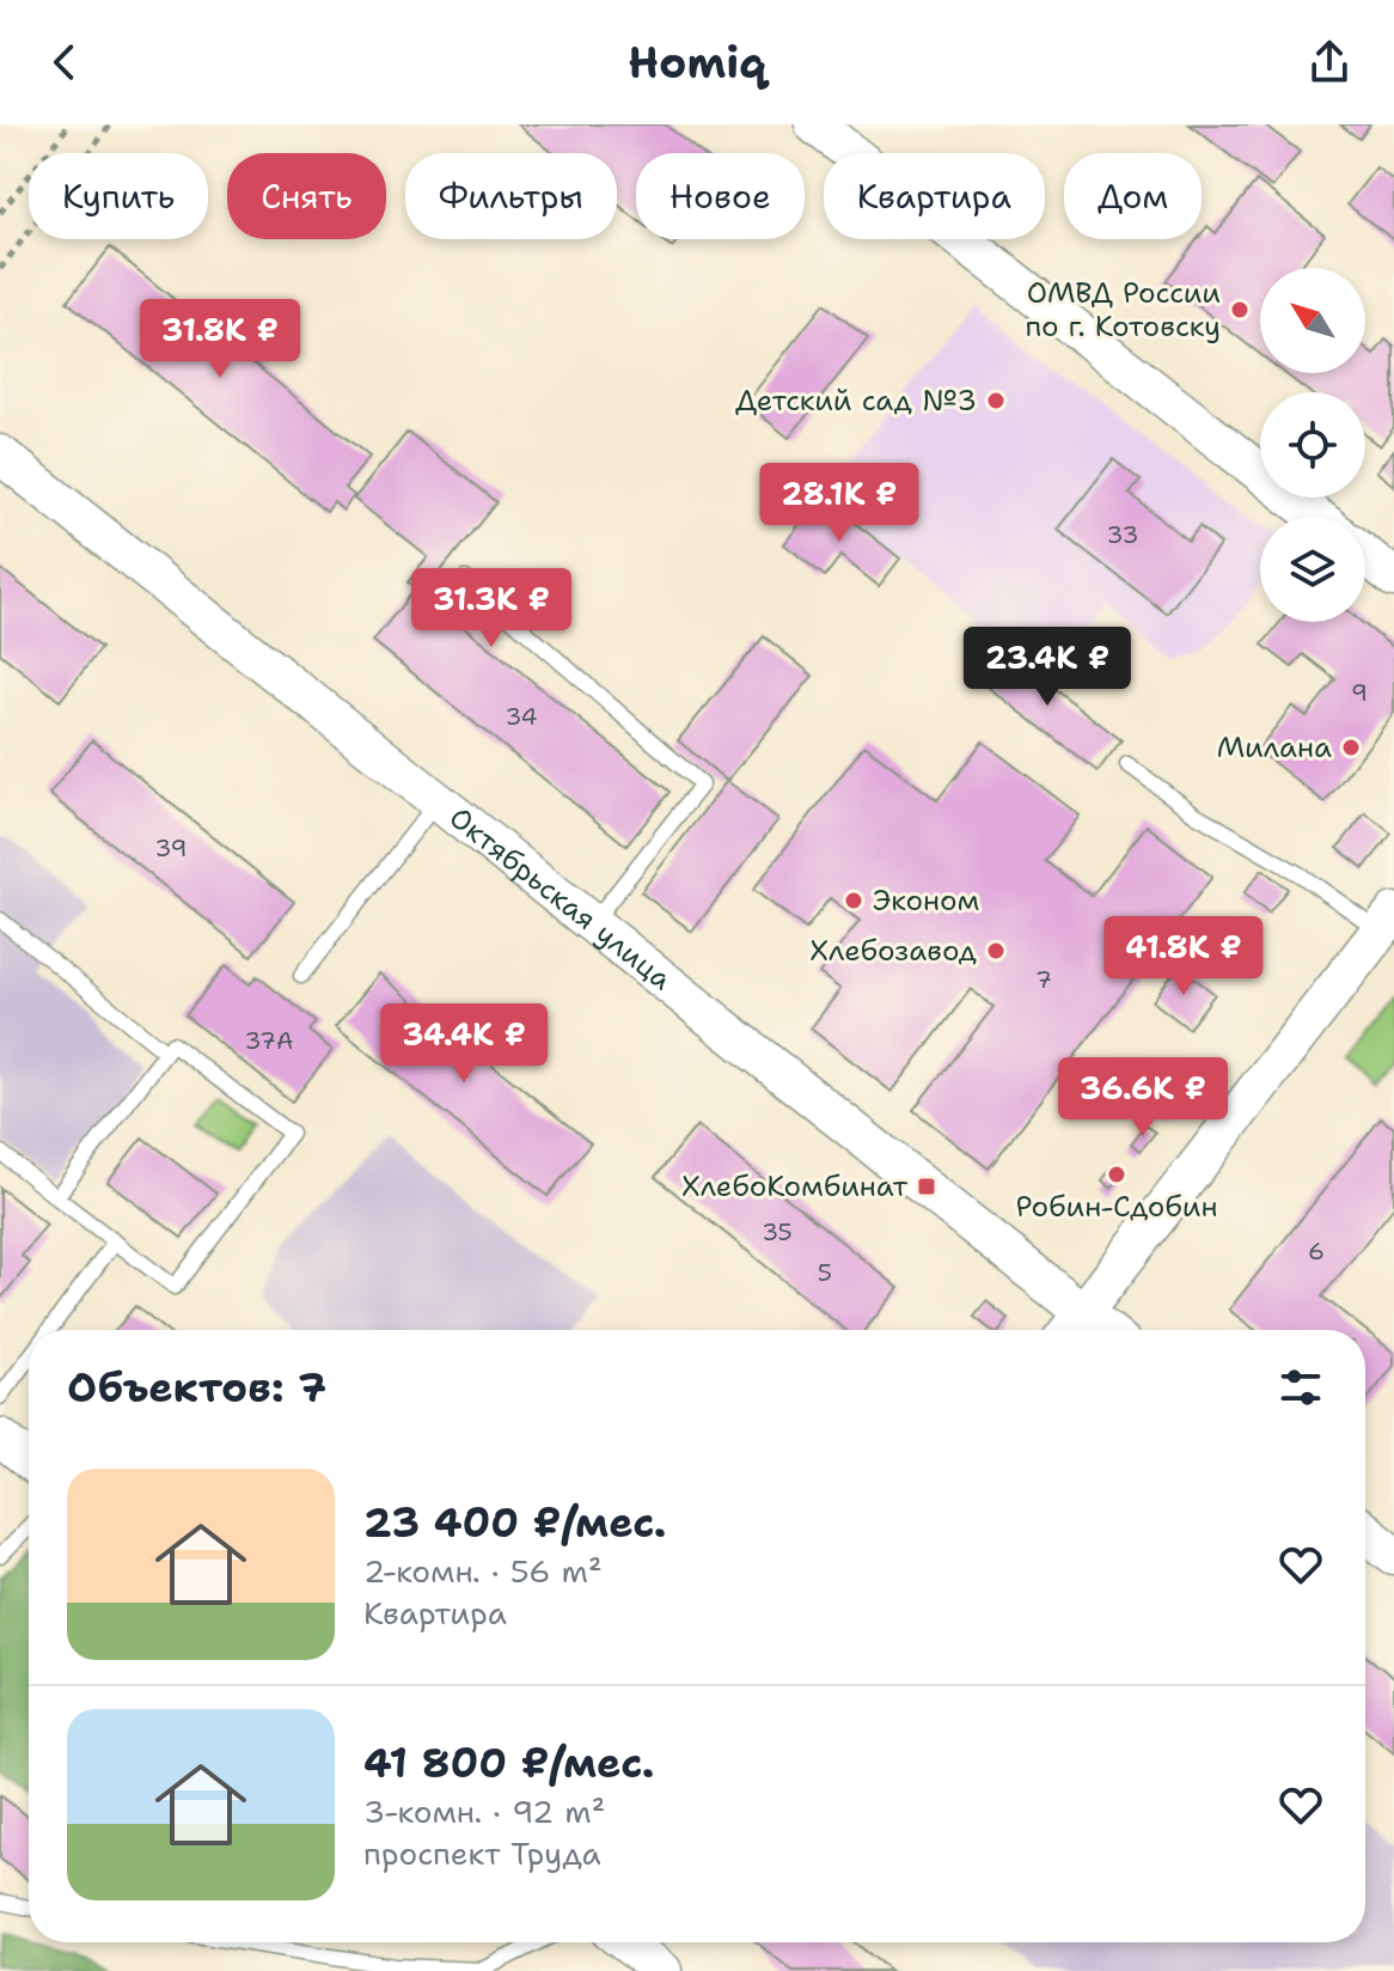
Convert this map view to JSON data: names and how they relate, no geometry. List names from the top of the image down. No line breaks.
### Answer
{"streets":{"street":["Октябрьская улица"]},"places":{"other":["ОМВД России по г. Котовску","Детский сад №3","Милана","Эконом","Хлебозавод","Робин-Сдобин"],"transit":["ХлебоКомбинат"]},"house_numbers":["33","9","34","39","7","37А","35","6","5"],"north":"top left","page":{"header":"Homiq","chip":["Купить","Снять","Фильтры","Новое","Квартира","Дом"],"price":["31.8K ₽","28.1K ₽","31.3K ₽","23.4K ₽","41.8K ₽","34.4K ₽","36.6K ₽"],"heading":"Объектов: 7","list":[{"name":"23 400 ₽/мес.","note":"2-комн. · 56 m² · Квартира"},{"name":"41 800 ₽/мес.","note":"3-комн. · 92 m² · проспект Труда"}]}}
